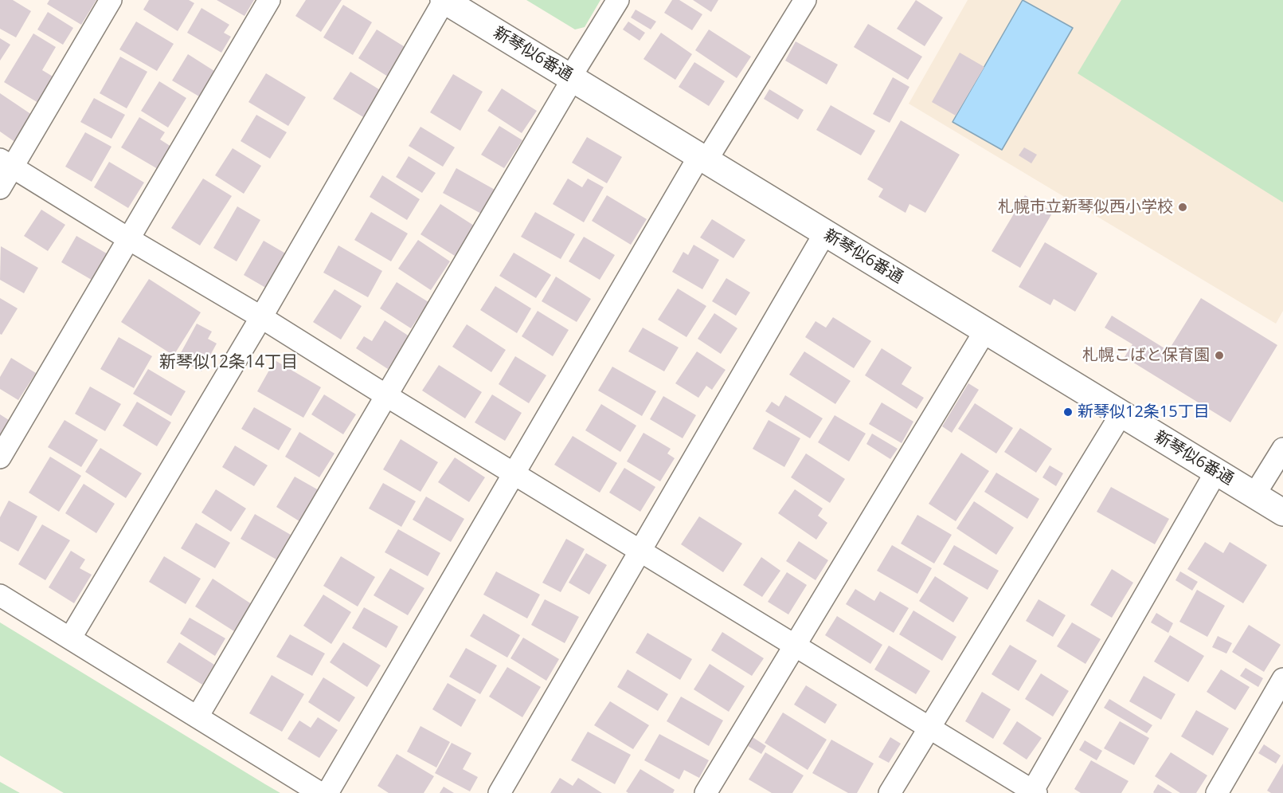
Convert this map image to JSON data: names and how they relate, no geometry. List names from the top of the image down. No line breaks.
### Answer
{"streets":{"street":["新琴似6番通"]},"districts":["新琴似12条14丁目"],"places":["札幌市立新琴似西小学校","札幌こばと保育園","新琴似12条15丁目"]}
